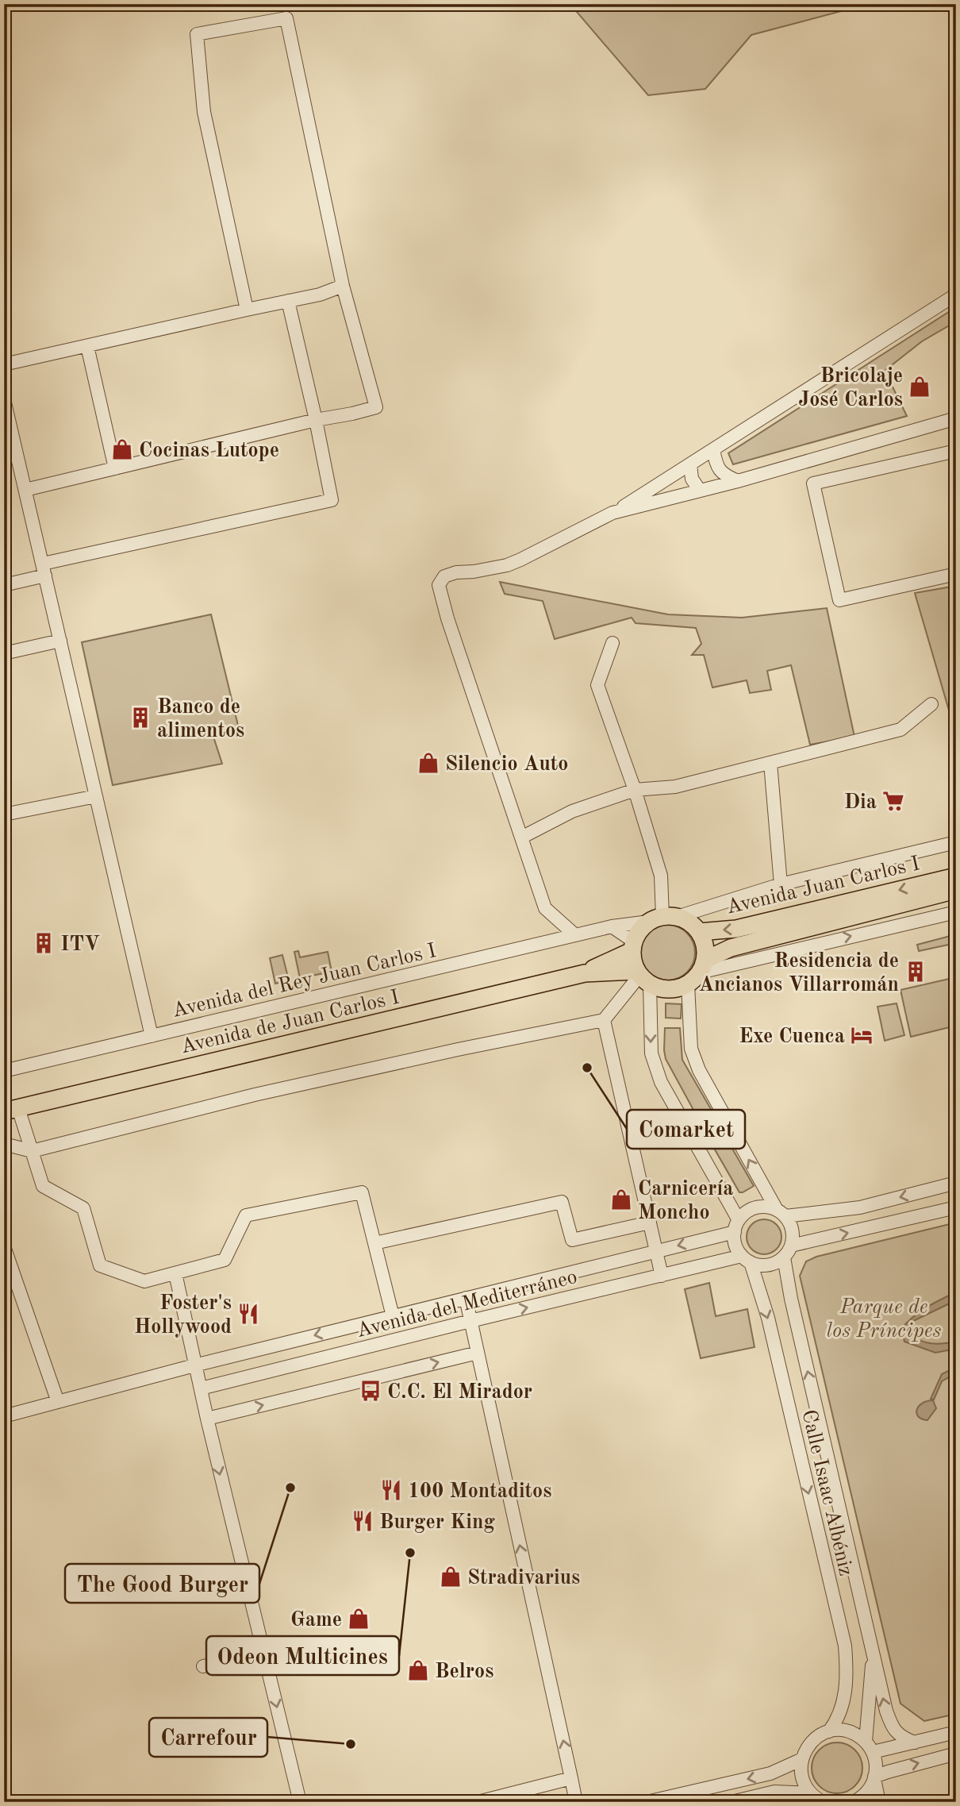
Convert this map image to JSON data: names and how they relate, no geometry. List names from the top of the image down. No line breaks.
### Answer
{"streets":{"main road":["Avenida Juan Carlos I","Avenida de Juan Carlos I"],"street":["Avenida del Rey Juan Carlos I","Avenida del Mediterráneo","Calle Isaac Albéniz"]},"crossings":[["Avenida Juan Carlos I","Avenida del Rey Juan Carlos I"],["Avenida del Mediterráneo","Calle Isaac Albéniz"]],"parks":["Parque de los Príncipes"],"places":{"shop":["Bricolaje José Carlos","Cocinas Lutope","Silencio Auto","Carnicería Moncho","Stradivarius","Game","Belros"],"building":["Banco de alimentos","ITV","Residencia de Ancianos Villarromán"],"supermarket":["Dia"],"hotel":["Exe Cuenca"],"other":["Comarket","The Good Burger","Odeon Multicines","Carrefour"],"restaurant":["Foster's Hollywood","100 Montaditos","Burger King"],"bus stop":["C.C. El Mirador"]}}
